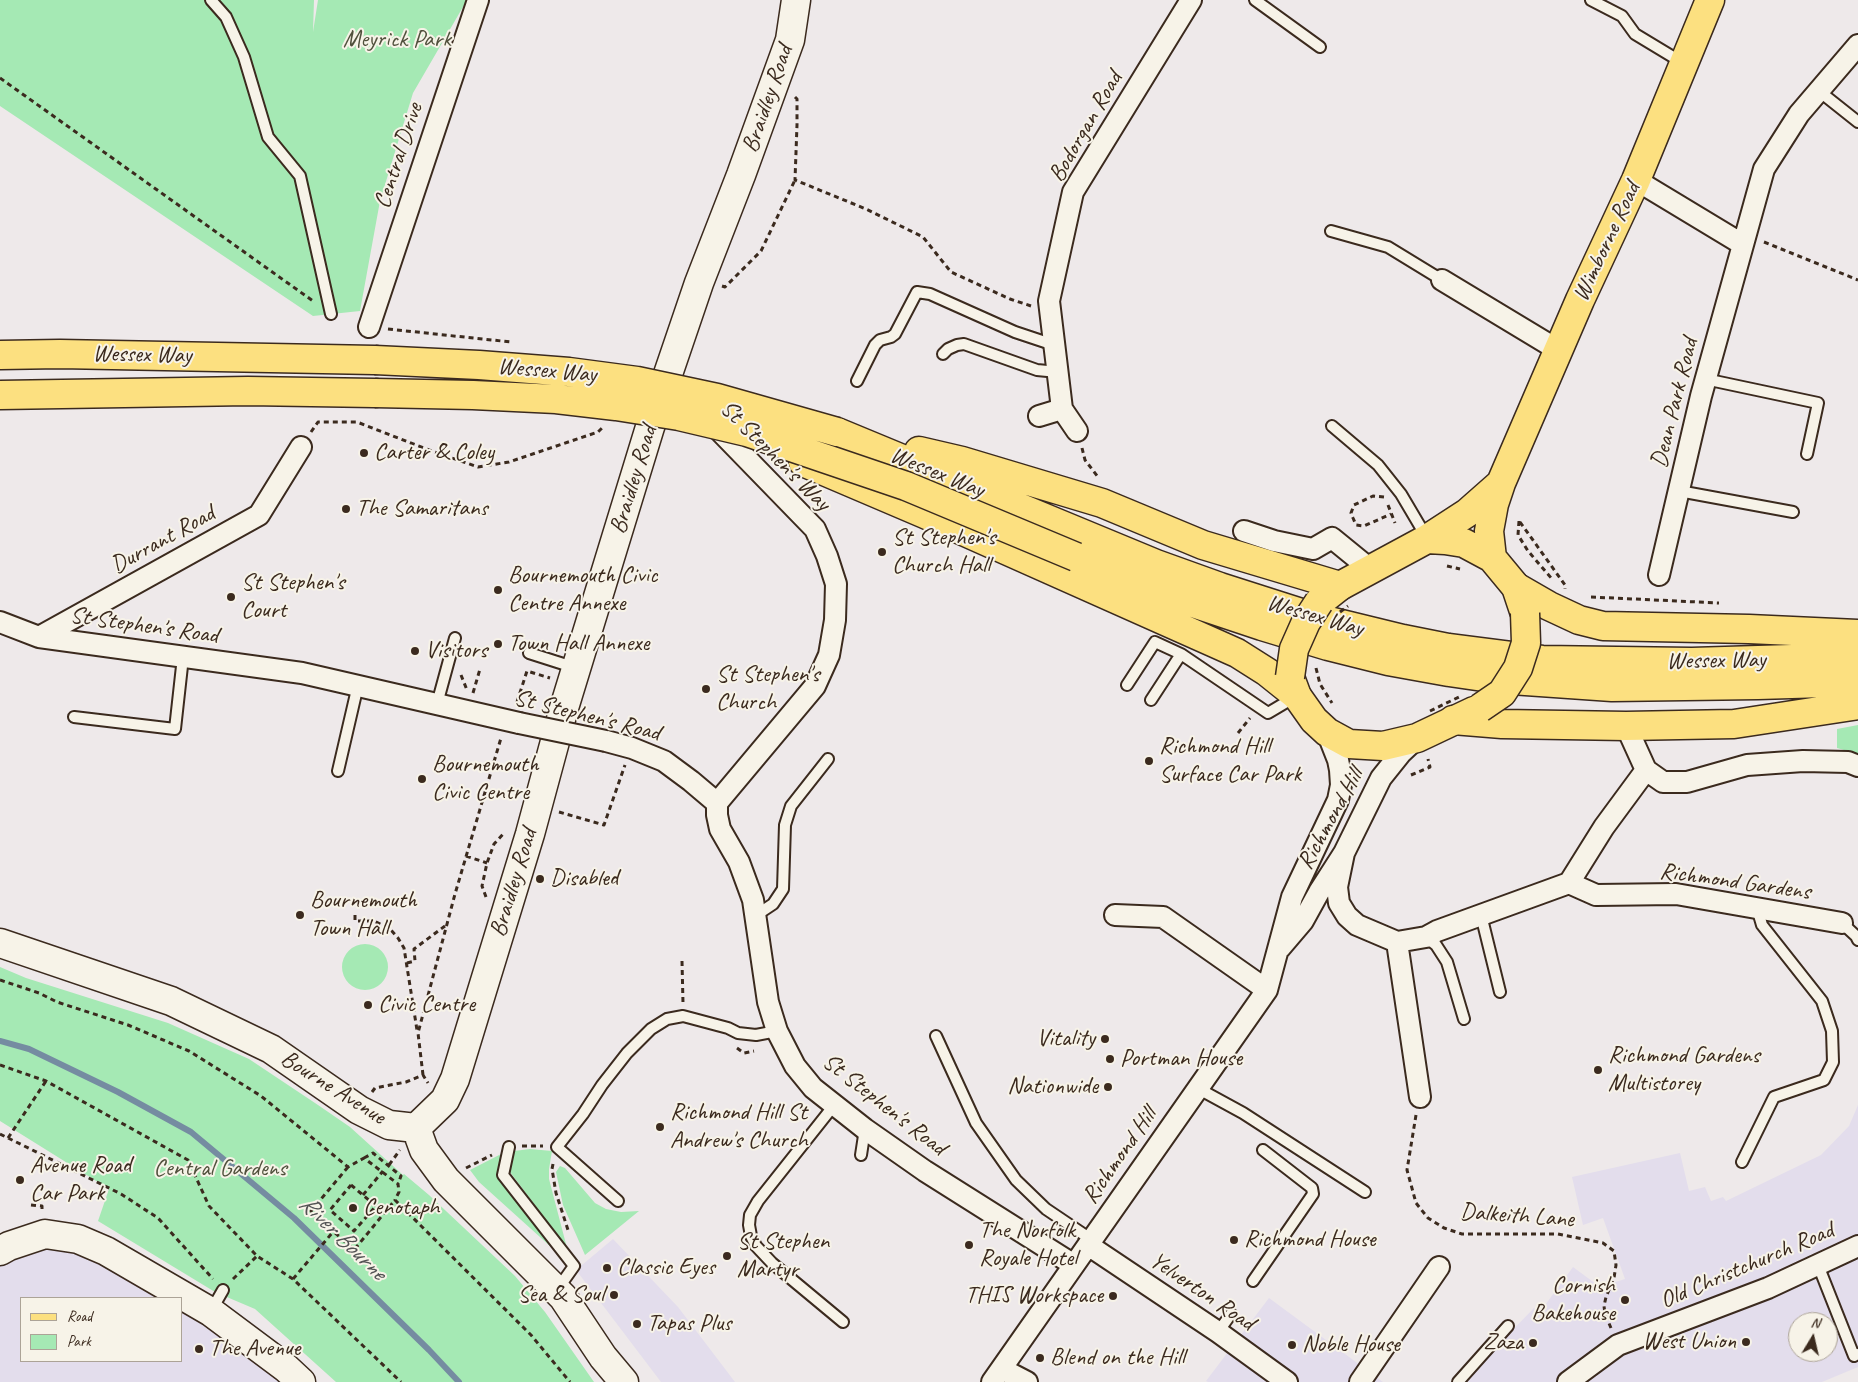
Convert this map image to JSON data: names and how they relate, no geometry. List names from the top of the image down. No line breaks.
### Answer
{"streets":{"main road":["Wimborne Road","Wessex Way"],"street":["Braidley Road","Bodorgan Road","Central Drive","Dean Park Road","St Stephen's Way","Durrant Road","St Stephen's Road","Richmond Hill","Richmond Gardens","Bourne Avenue","Old Christchurch Road","Yelverton Road"],"path":["Dalkeith Lane"]},"crossings":[["Braidley Road","St Stephen's Way"],["Braidley Road","Bourne Avenue"],["St Stephen's Way","St Stephen's Road"],["Durrant Road","St Stephen's Road"],["St Stephen's Road","Richmond Hill"],["Richmond Hill","Yelverton Road"],["Dalkeith Lane","Old Christchurch Road"]],"water":["River Bourne"],"parks":["Meyrick Park","Central Gardens"],"places":["Carter & Coley","The Samaritans","St Stephen's Church Hall","Bournemouth Civic Centre Annexe","St Stephen's Court","Town Hall Annexe","Visitors","St Stephen's Church","Richmond Hill Surface Car Park","Bournemouth Civic Centre","Disabled","Bournemouth Town Hall","Civic Centre","Vitality","Portman House","Richmond Gardens Multistorey","Nationwide","Richmond Hill St Andrew's Church","Avenue Road Car Park","Cenotaph","Richmond House","The Norfolk Royale Hotel","St Stephen Martyr","Classic Eyes","Sea & Soul","THIS Workspace","Cornish Bakehouse","Tapas Plus","West Union","Zaza","Noble House","The Avenue","Blend on the Hill"],"legend":["Road","Park"],"north":"top"}
